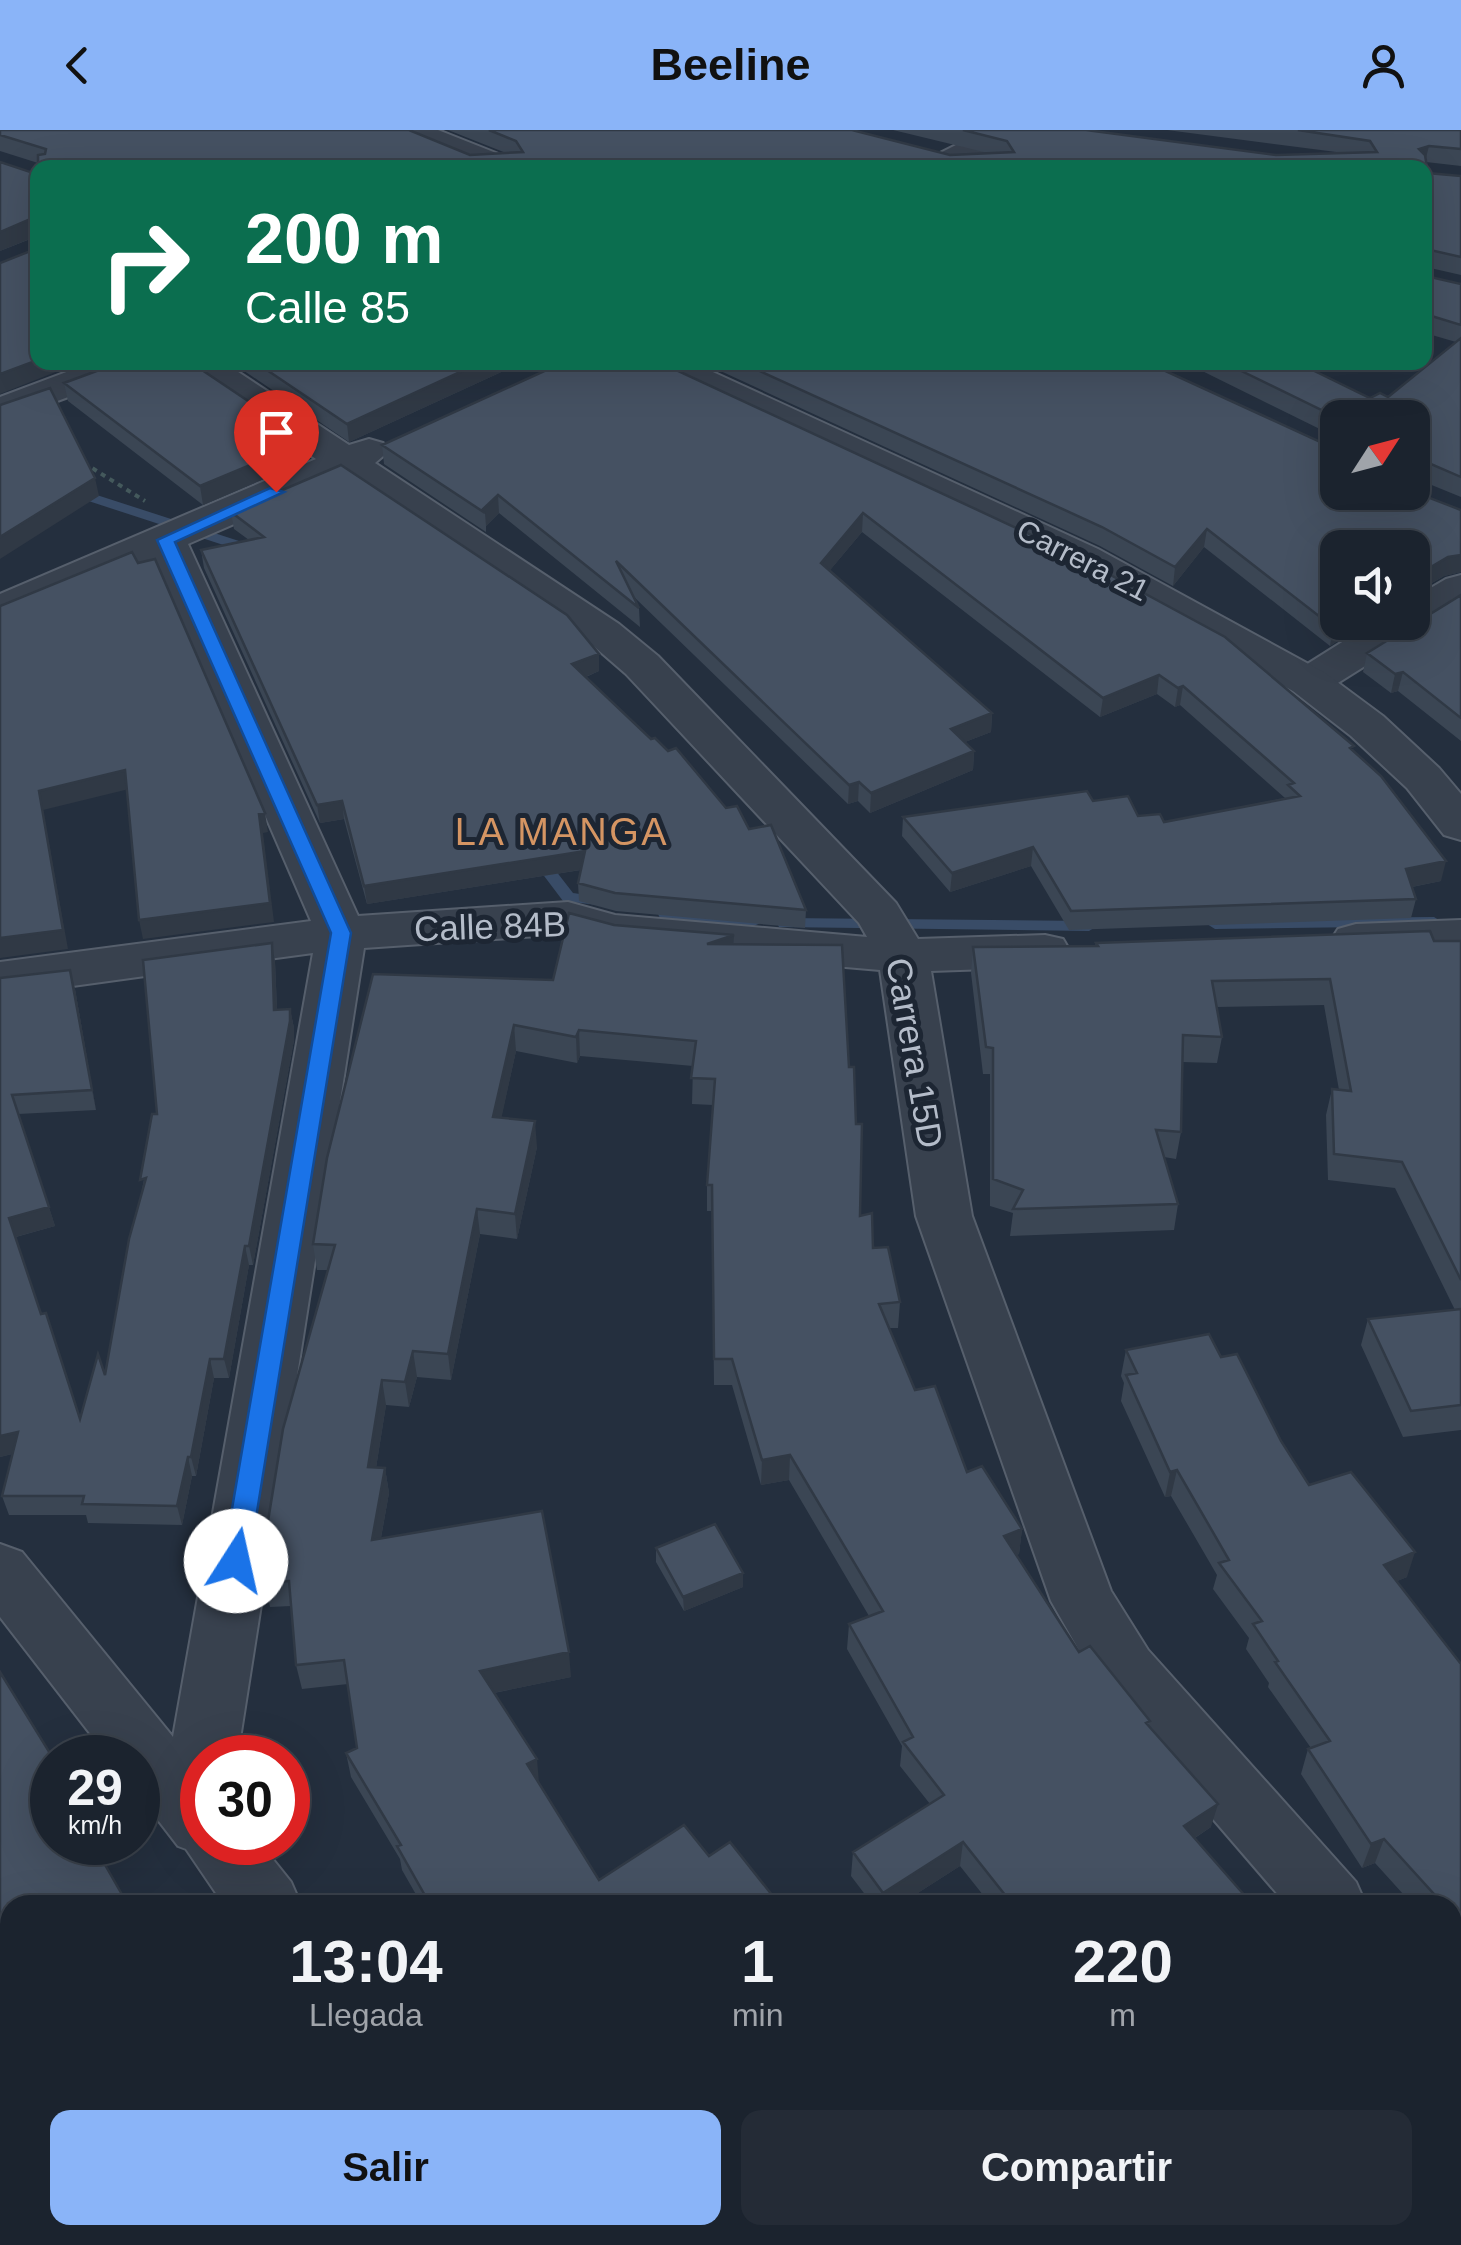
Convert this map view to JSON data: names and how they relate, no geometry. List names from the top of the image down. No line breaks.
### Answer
{"streets":{"street":["Carrera 21","Calle 84B","Carrera 15D"]},"crossings":[["Calle 84B","Carrera 15D"]],"districts":["LA MANGA"],"north":"top right","page":{"header":"Beeline","turn":["200 m","Calle 85"],"speed":"29 km/h","limit":"30","eta":["13:04","Llegada","1","min","220","m"],"buttons":["Salir","Compartir"]}}
